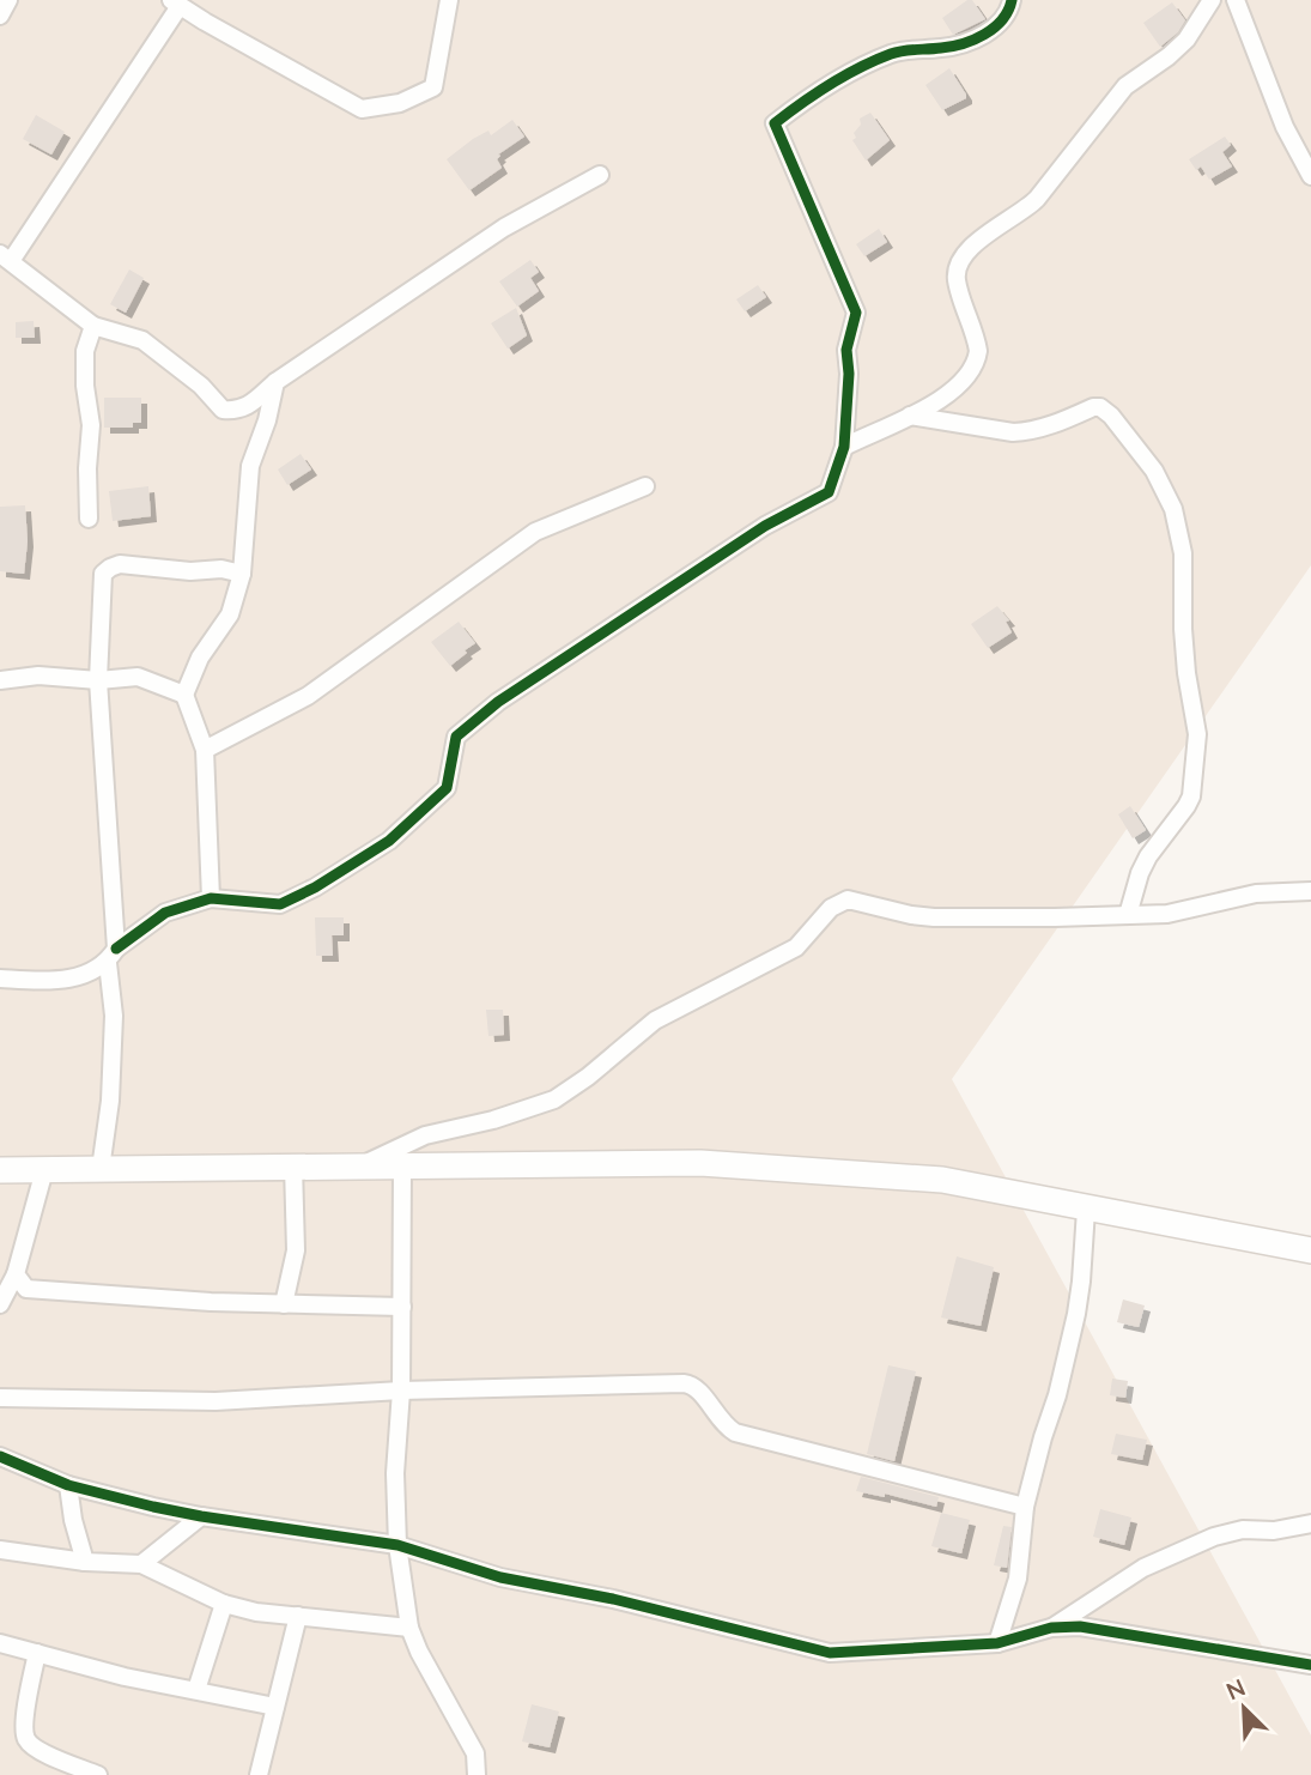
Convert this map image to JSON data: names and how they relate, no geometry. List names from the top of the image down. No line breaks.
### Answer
{"north":"top left"}
